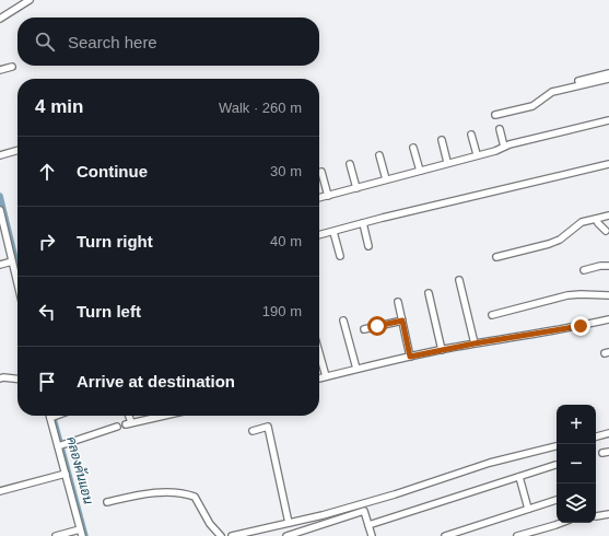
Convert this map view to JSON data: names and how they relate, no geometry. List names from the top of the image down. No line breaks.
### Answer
{"water":["คลองคันแอน"],"page":{"search":"Search here","heading":["4 min","Walk · 260 m"],"list":[["Continue","30 m"],["Turn right","40 m"],["Turn left","190 m"],"Arrive at destination"],"map_buttons":["+","−"]}}
